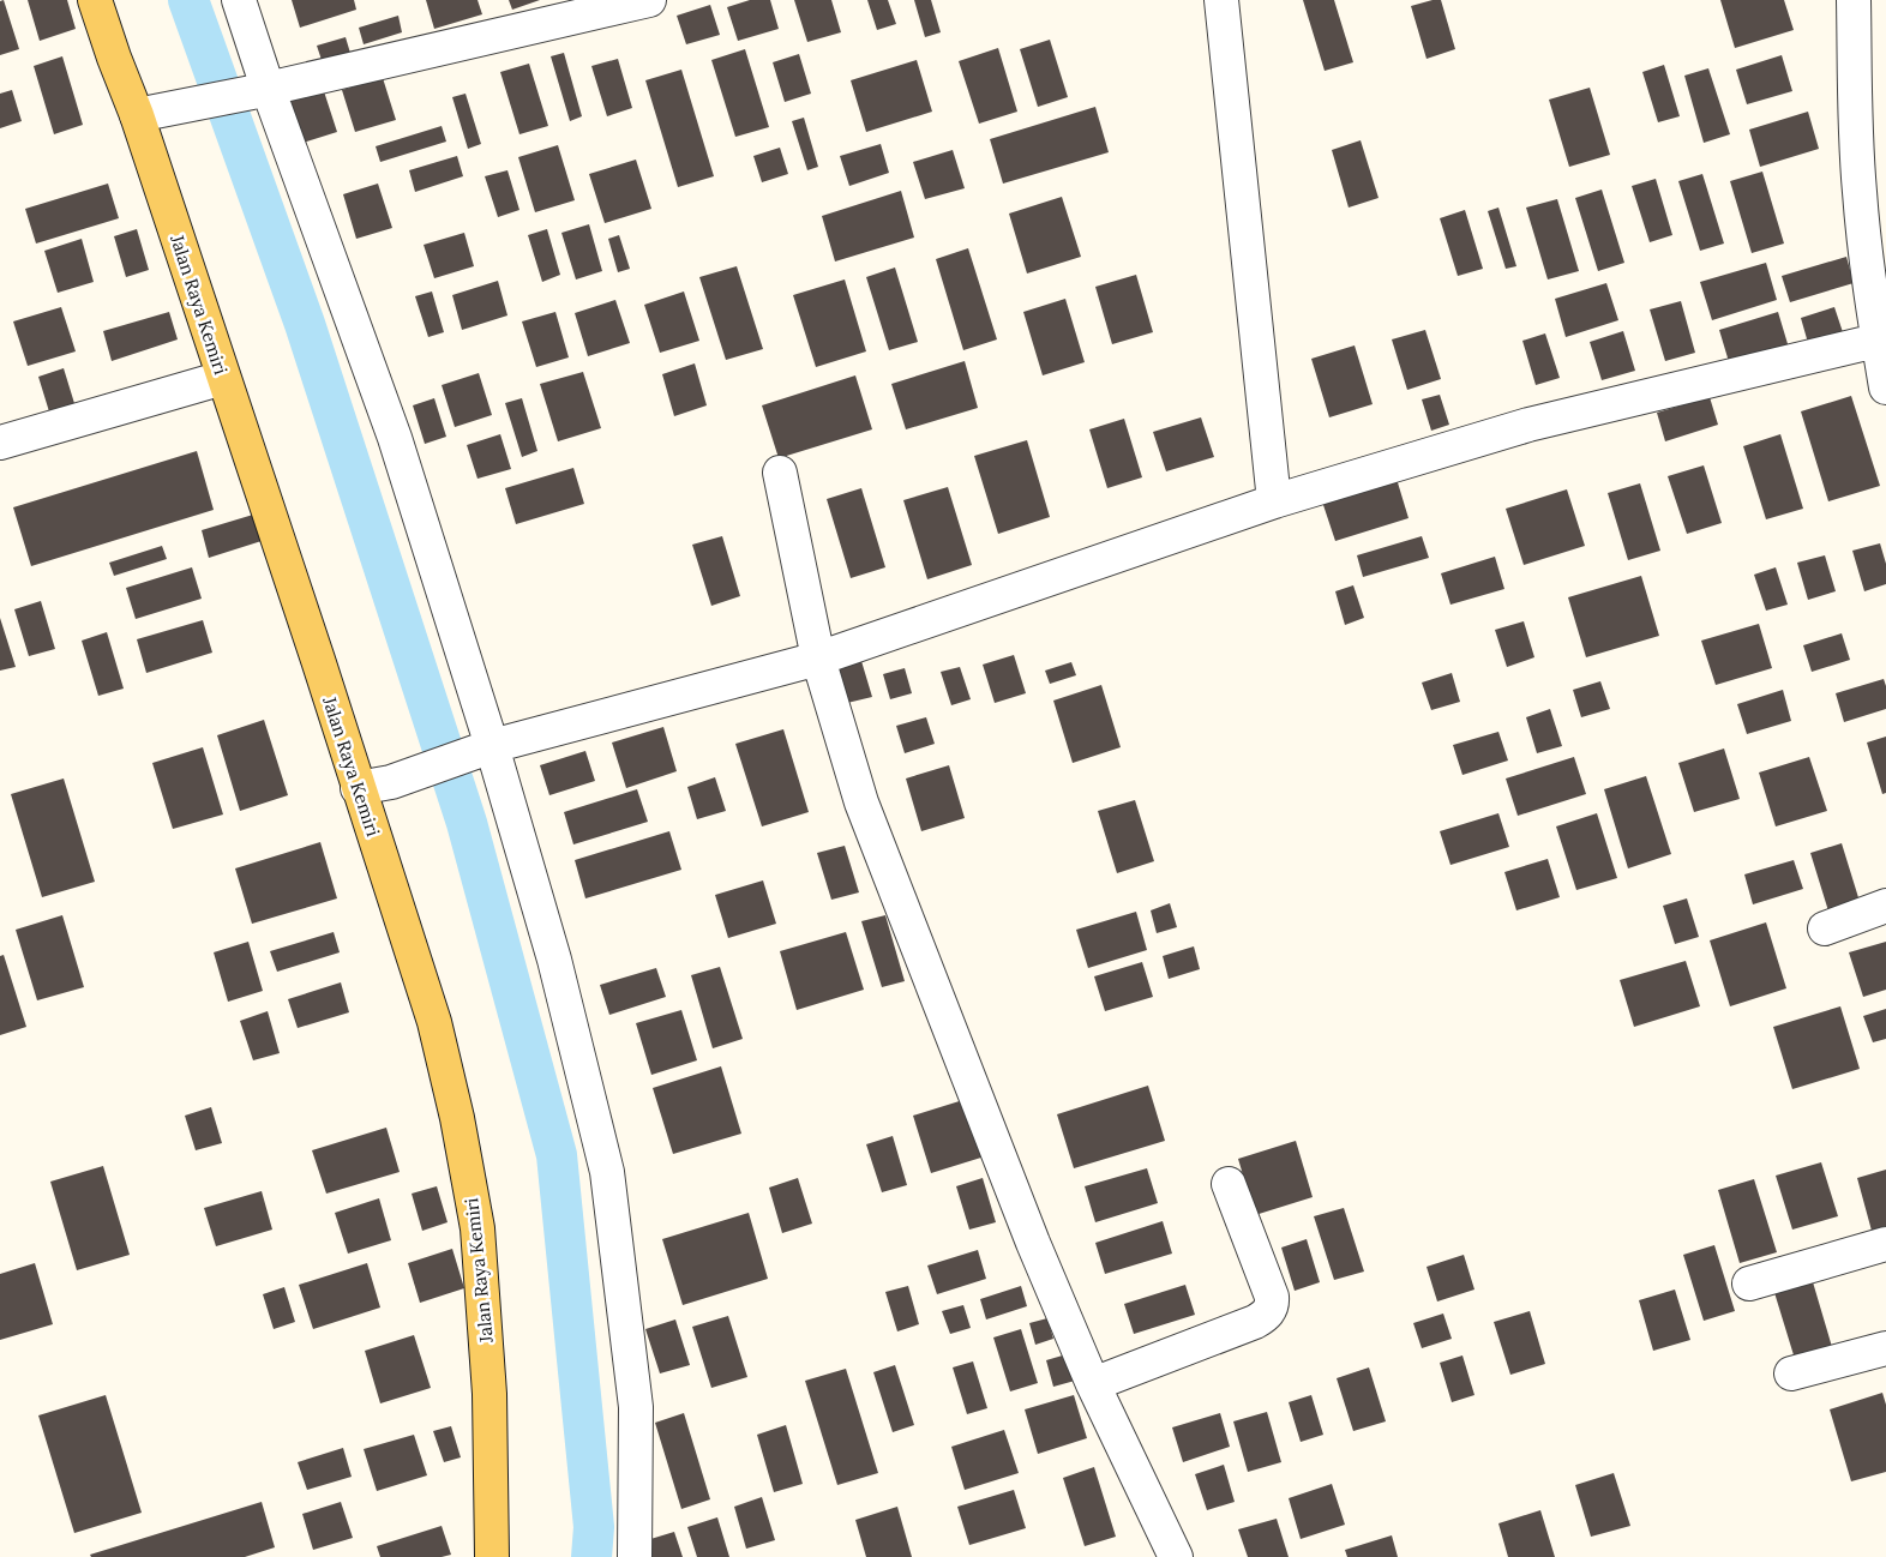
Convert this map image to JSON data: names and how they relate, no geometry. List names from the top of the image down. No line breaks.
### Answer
{"streets":{"main road":["Jalan Raya Kemiri"]}}
